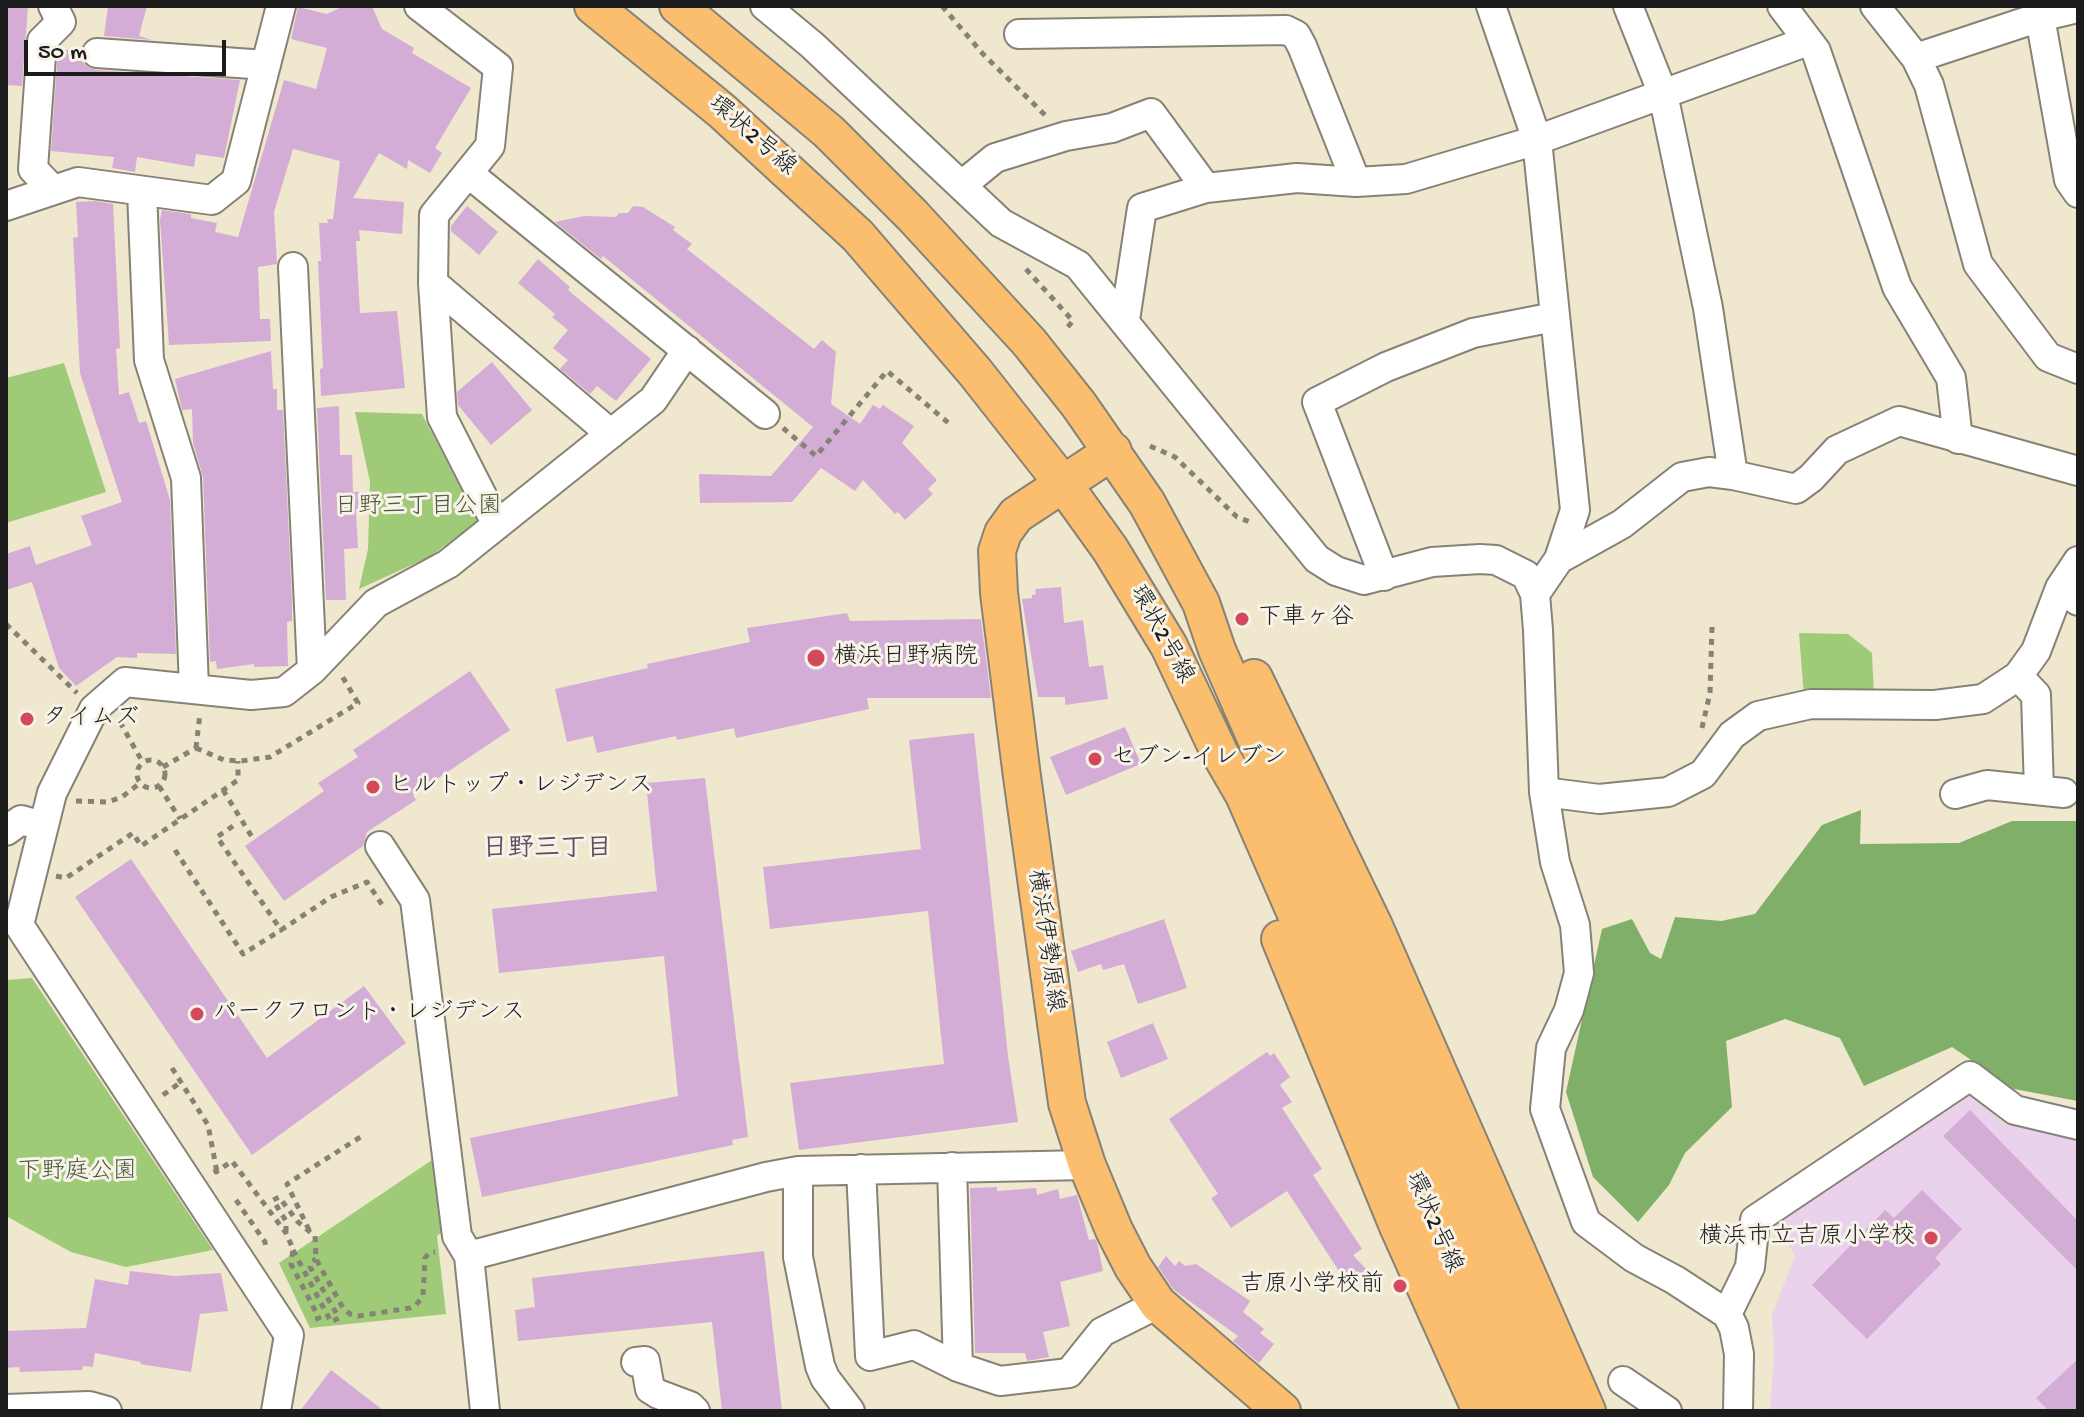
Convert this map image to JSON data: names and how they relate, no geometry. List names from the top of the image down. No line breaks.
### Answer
{"streets":{"main road":["環状2号線","横浜伊勢原線"]},"crossings":[["環状2号線","横浜伊勢原線"]],"districts":["日野三丁目"],"parks":["日野三丁目公園","下野庭公園"],"places":["下車ヶ谷","横浜日野病院","タイムズ","セブン-イレブン","ヒルトップ・レジデンス","パークフロント・レジデンス","横浜市立吉原小学校","吉原小学校前"],"scale_bar":"50 m"}
